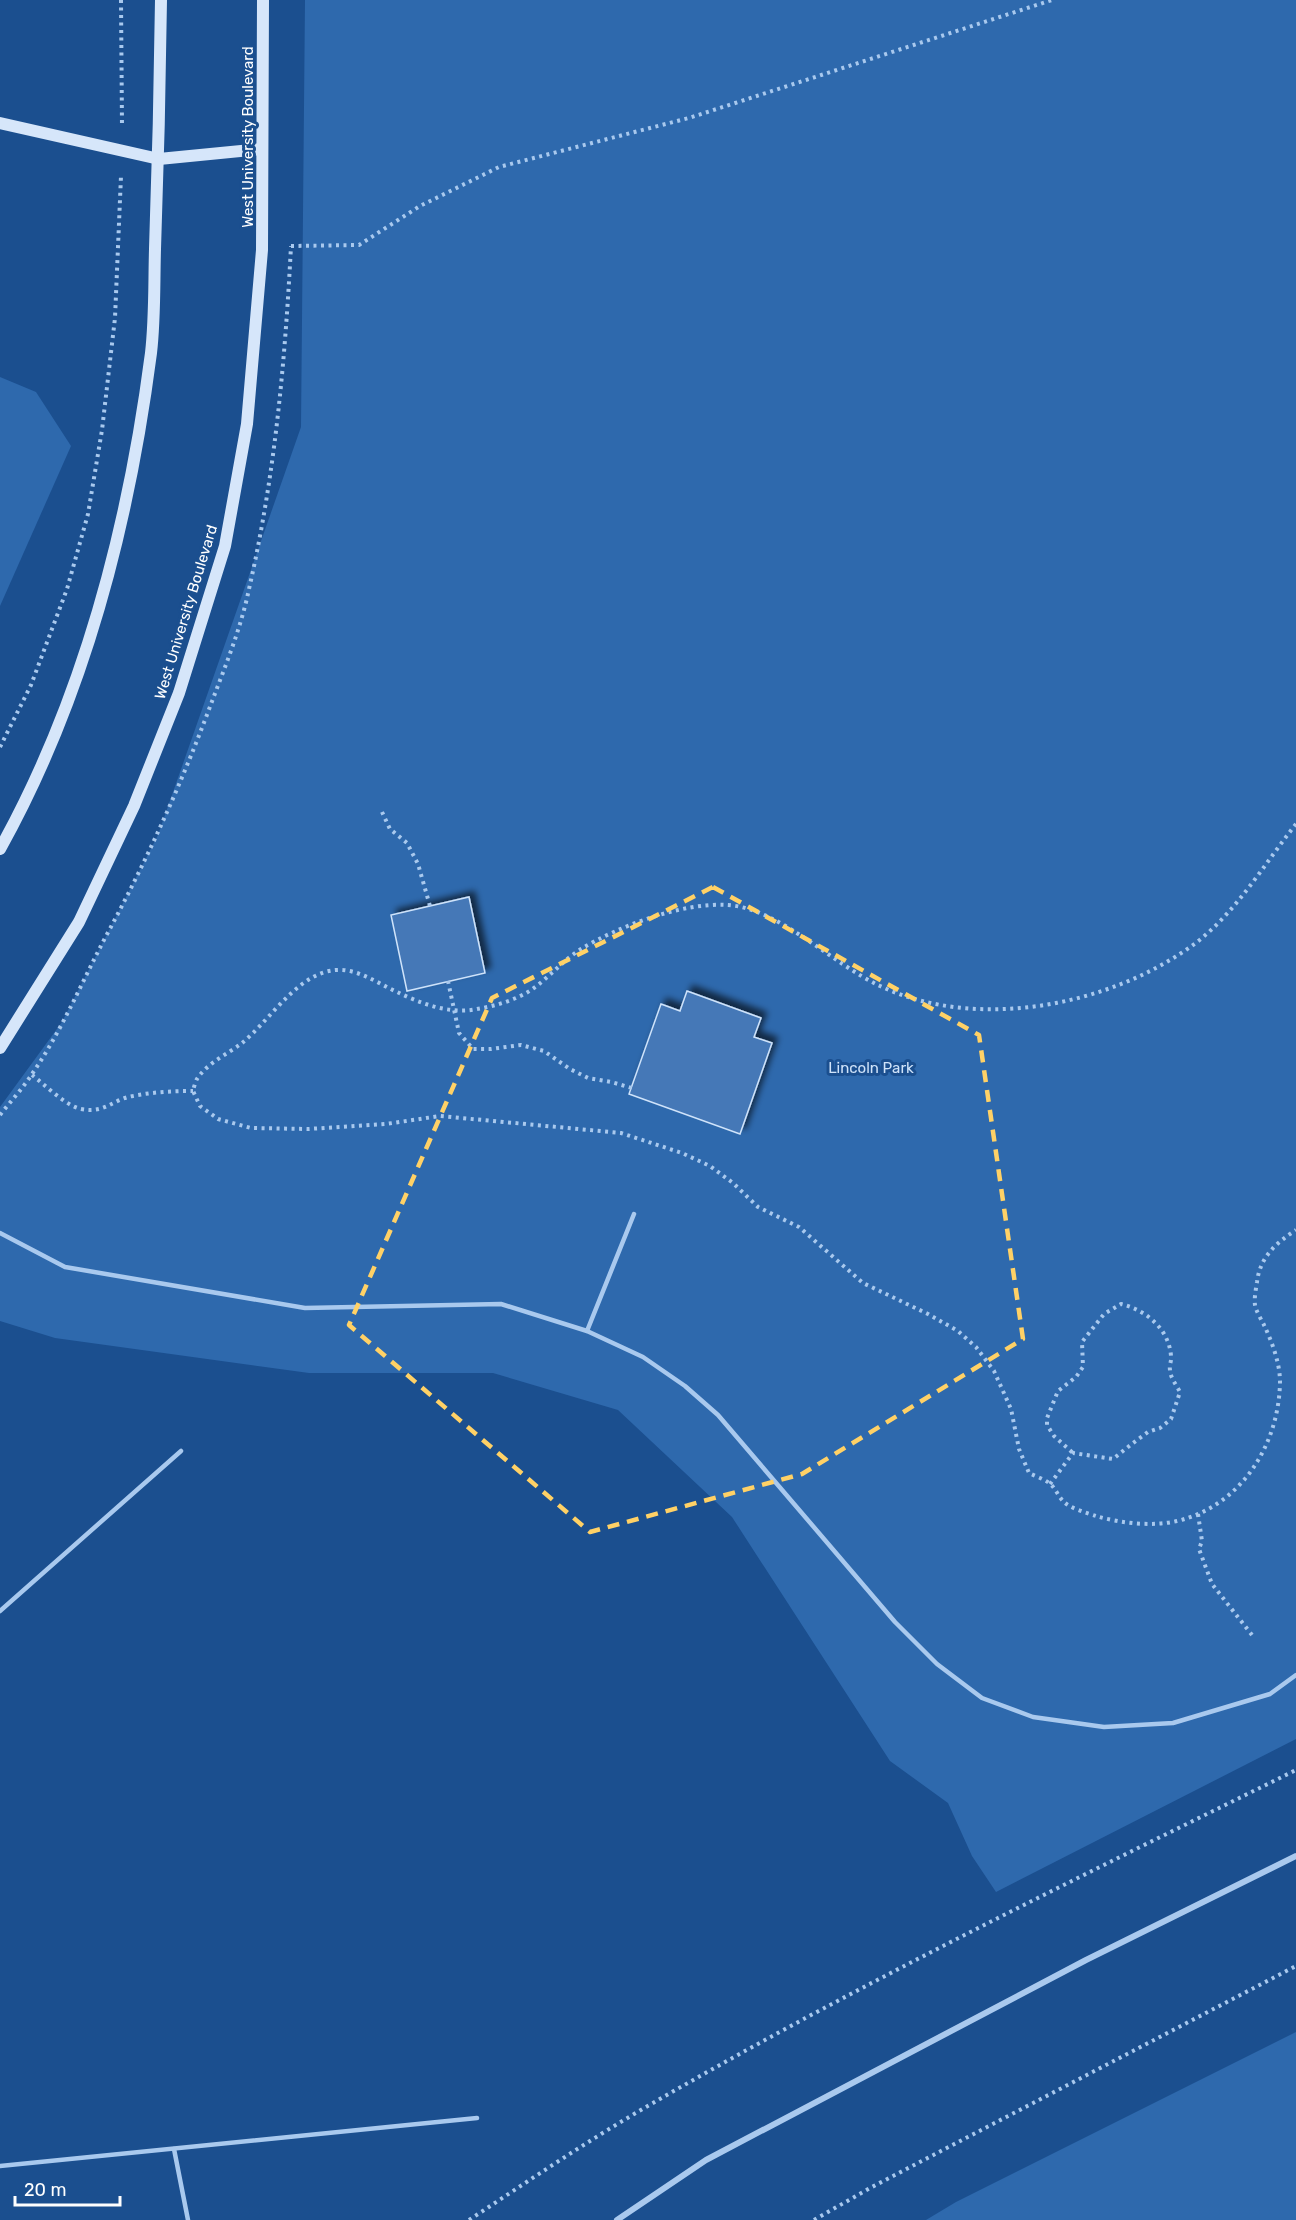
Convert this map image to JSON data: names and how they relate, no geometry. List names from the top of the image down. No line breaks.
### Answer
{"streets":{"main road":["West University Boulevard"]},"parks":["Lincoln Park"],"scale_bar":"20 m"}
